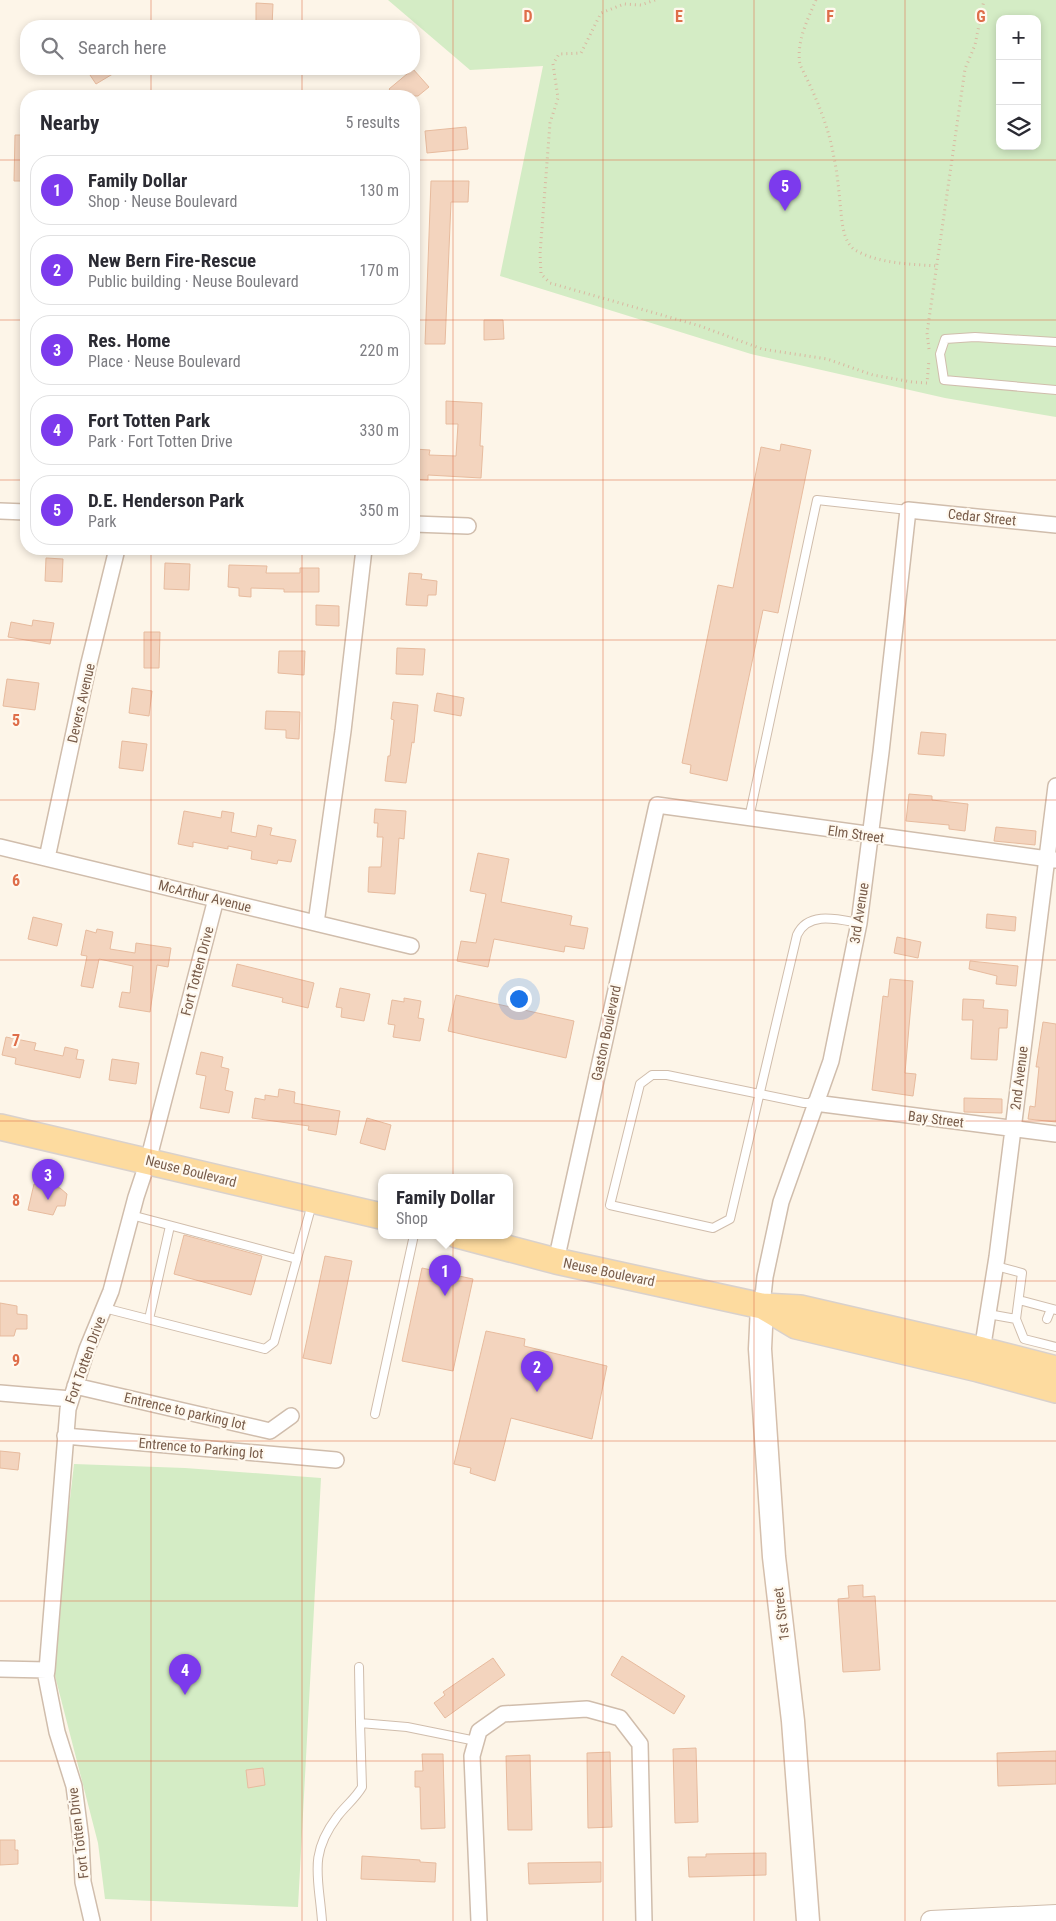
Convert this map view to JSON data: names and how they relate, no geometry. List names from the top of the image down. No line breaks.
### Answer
{"streets":{"main road":["Neuse Boulevard","1st Street"],"street":["Cedar Street","Devers Avenue","Elm Street","McArthur Avenue","3rd Avenue","Fort Totten Drive","Gaston Boulevard","2nd Avenue","Bay Street","Entrence to parking lot","Entrence to Parking lot"]},"crossings":[["Cedar Street","3rd Avenue"],["Devers Avenue","McArthur Avenue"],["Elm Street","3rd Avenue"],["Elm Street","Gaston Boulevard"],["Elm Street","2nd Avenue"],["McArthur Avenue","Fort Totten Drive"],["3rd Avenue","Bay Street"],["3rd Avenue","Neuse Boulevard"],["3rd Avenue","1st Street"],["Fort Totten Drive","Neuse Boulevard"],["Fort Totten Drive","Entrence to parking lot"],["Fort Totten Drive","Entrence to Parking lot"],["Gaston Boulevard","Neuse Boulevard"],["2nd Avenue","Bay Street"],["2nd Avenue","Neuse Boulevard"],["Neuse Boulevard","1st Street"]],"page":{"map_buttons":["+","−"],"search":"Search here","heading":["Nearby","5 results"],"list":[{"mark":"1","name":"Family Dollar","note":"Shop · Neuse Boulevard","value":"130 m"},{"mark":"2","name":"New Bern Fire-Rescue","note":"Public building · Neuse Boulevard","value":"170 m"},{"mark":"3","name":"Res. Home","note":"Place · Neuse Boulevard","value":"220 m"},{"mark":"4","name":"Fort Totten Park","note":"Park · Fort Totten Drive","value":"330 m"},{"mark":"5","name":"D.E. Henderson Park","note":"Park","value":"350 m"}],"pins":["5","3","1","2","4"],"popup":["Family Dollar","Shop"]},"grid":{"columns":["D","E","F","G"],"rows":["5","6","7","8","9"]}}
